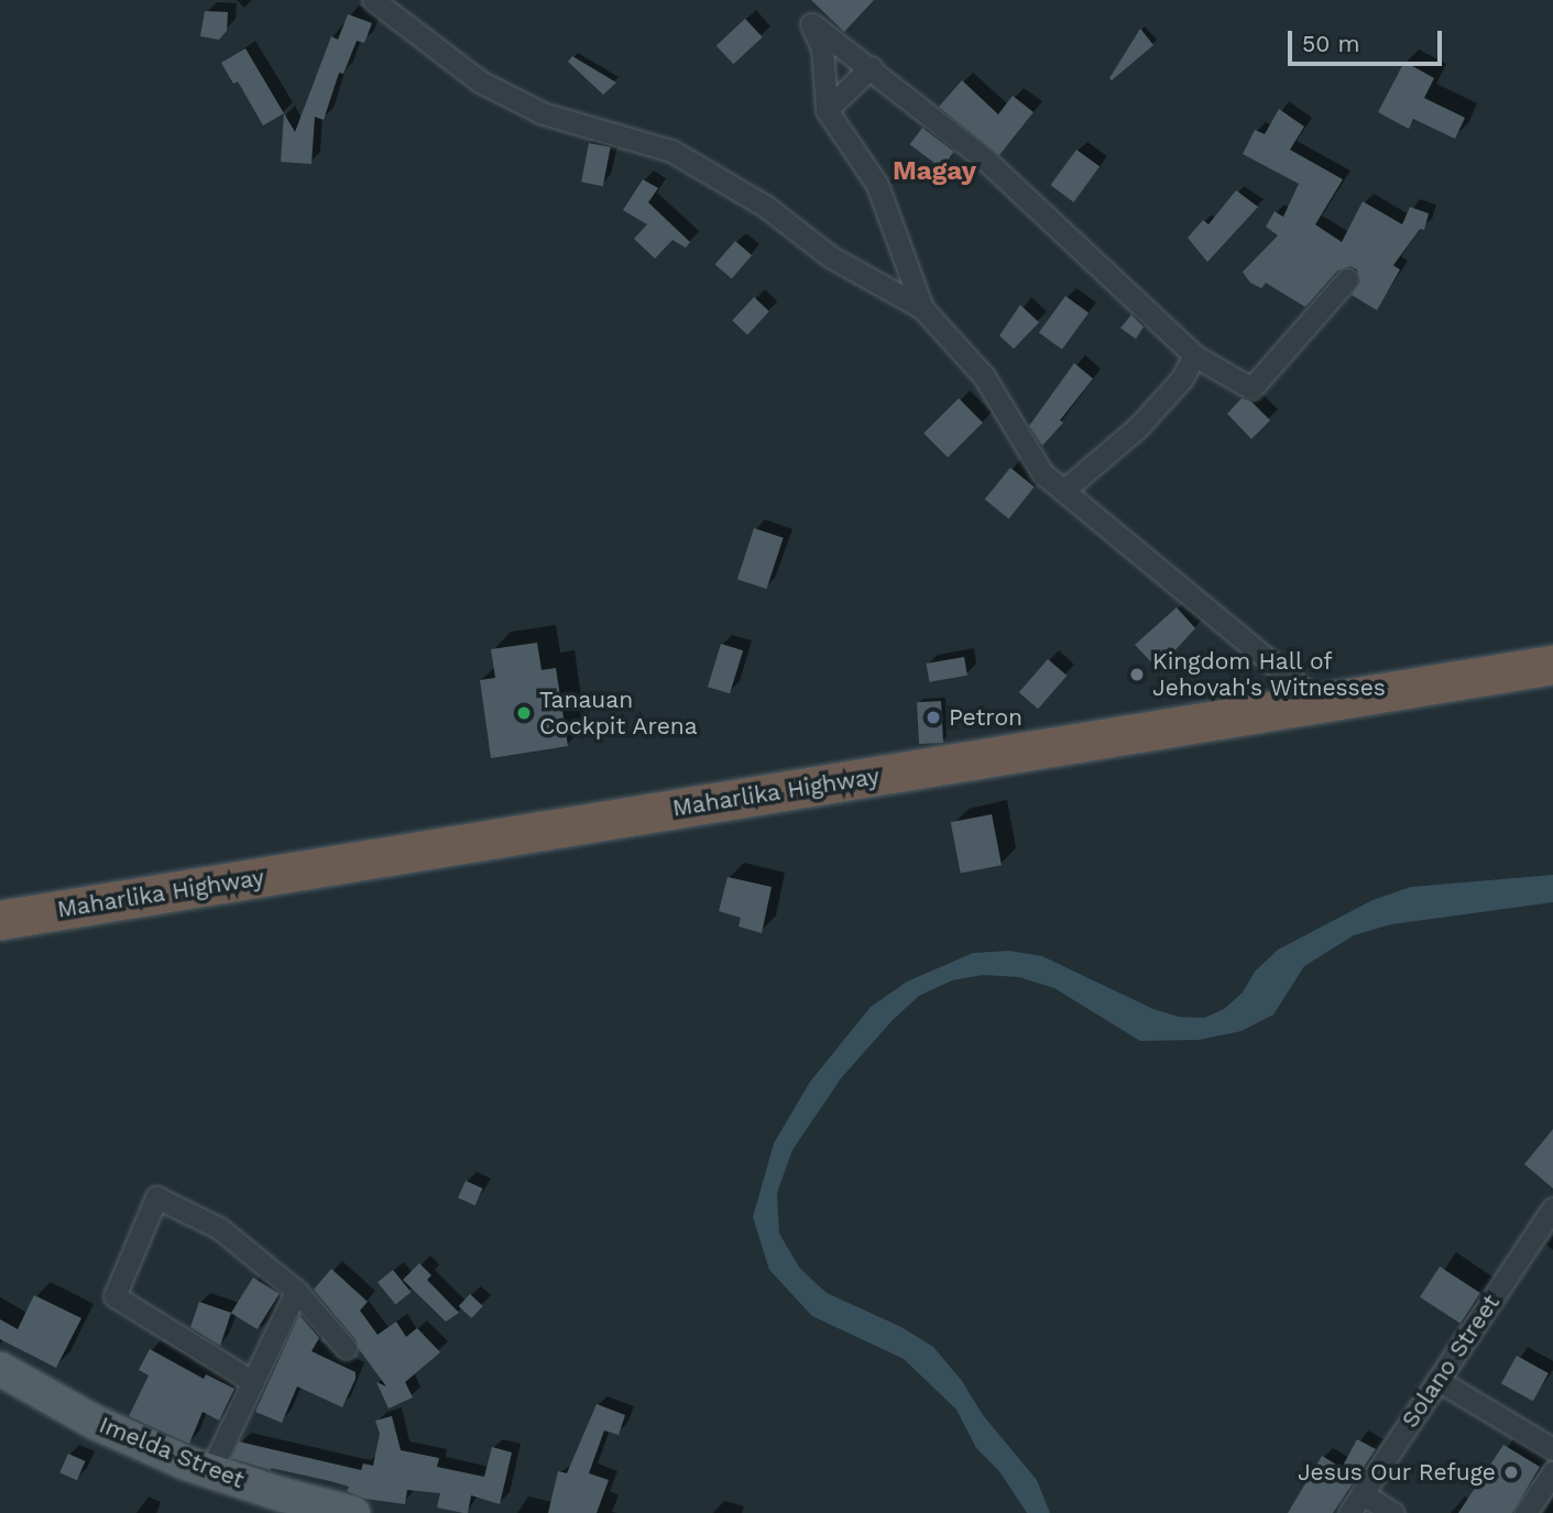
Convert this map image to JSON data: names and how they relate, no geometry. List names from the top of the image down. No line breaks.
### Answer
{"streets":{"highway":["Maharlika Highway"],"main road":["Imelda Street"],"street":["Solano Street"]},"districts":["Magay"],"places":["Kingdom Hall of Jehovah's Witnesses","Tanauan Cockpit Arena","Petron","Jesus Our Refuge"],"scale_bar":"50 m"}
